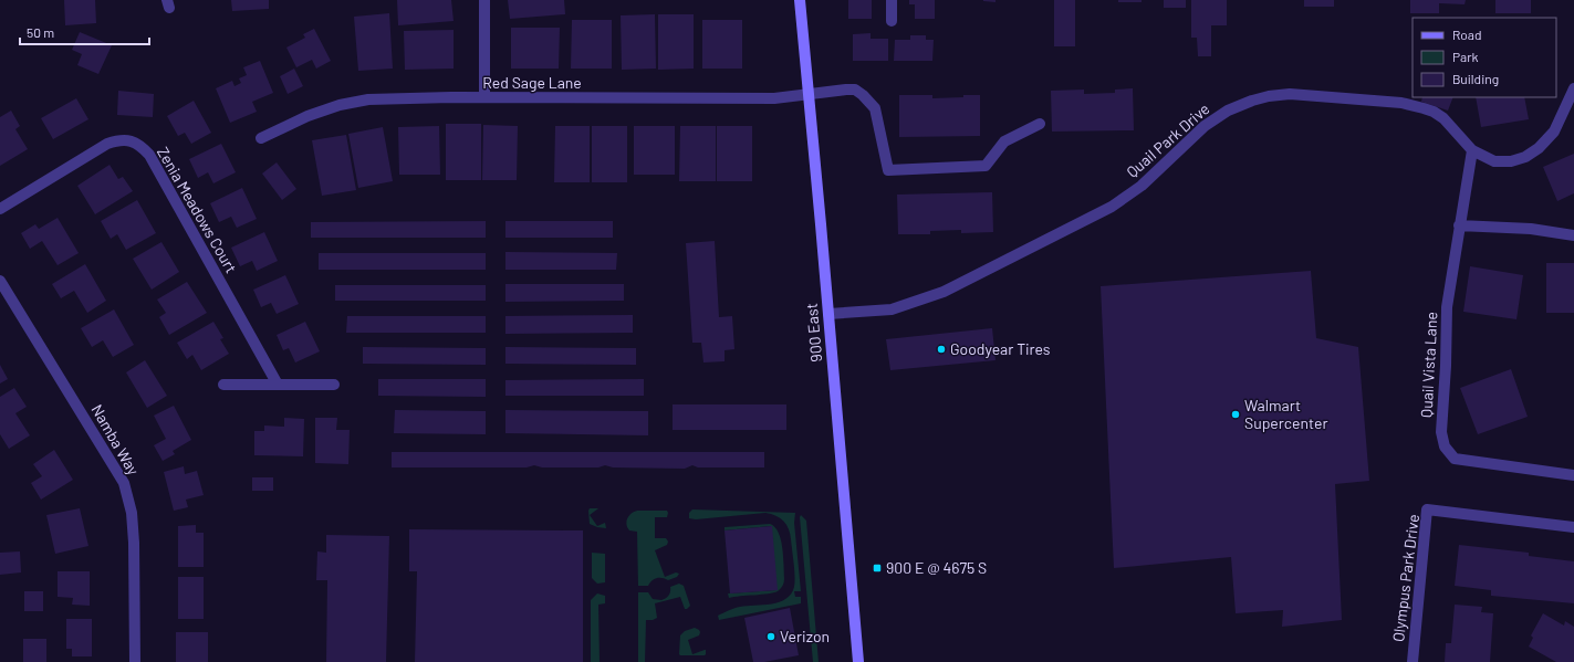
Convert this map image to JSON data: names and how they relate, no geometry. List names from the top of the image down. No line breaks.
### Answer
{"streets":{"main road":["900 East"],"street":["Red Sage Lane","Quail Park Drive","Zenia Meadows Court","Quail Vista Lane","Namba Way","Olympus Park Drive"]},"crossings":[["Red Sage Lane","900 East"],["Quail Park Drive","900 East"],["Quail Park Drive","Quail Vista Lane"]],"places":{"other":["Goodyear Tires","Walmart Supercenter","Verizon"],"transit":["900 E @ 4675 S"]},"legend":["Road","Park","Building"],"scale_bar":"50 m"}
